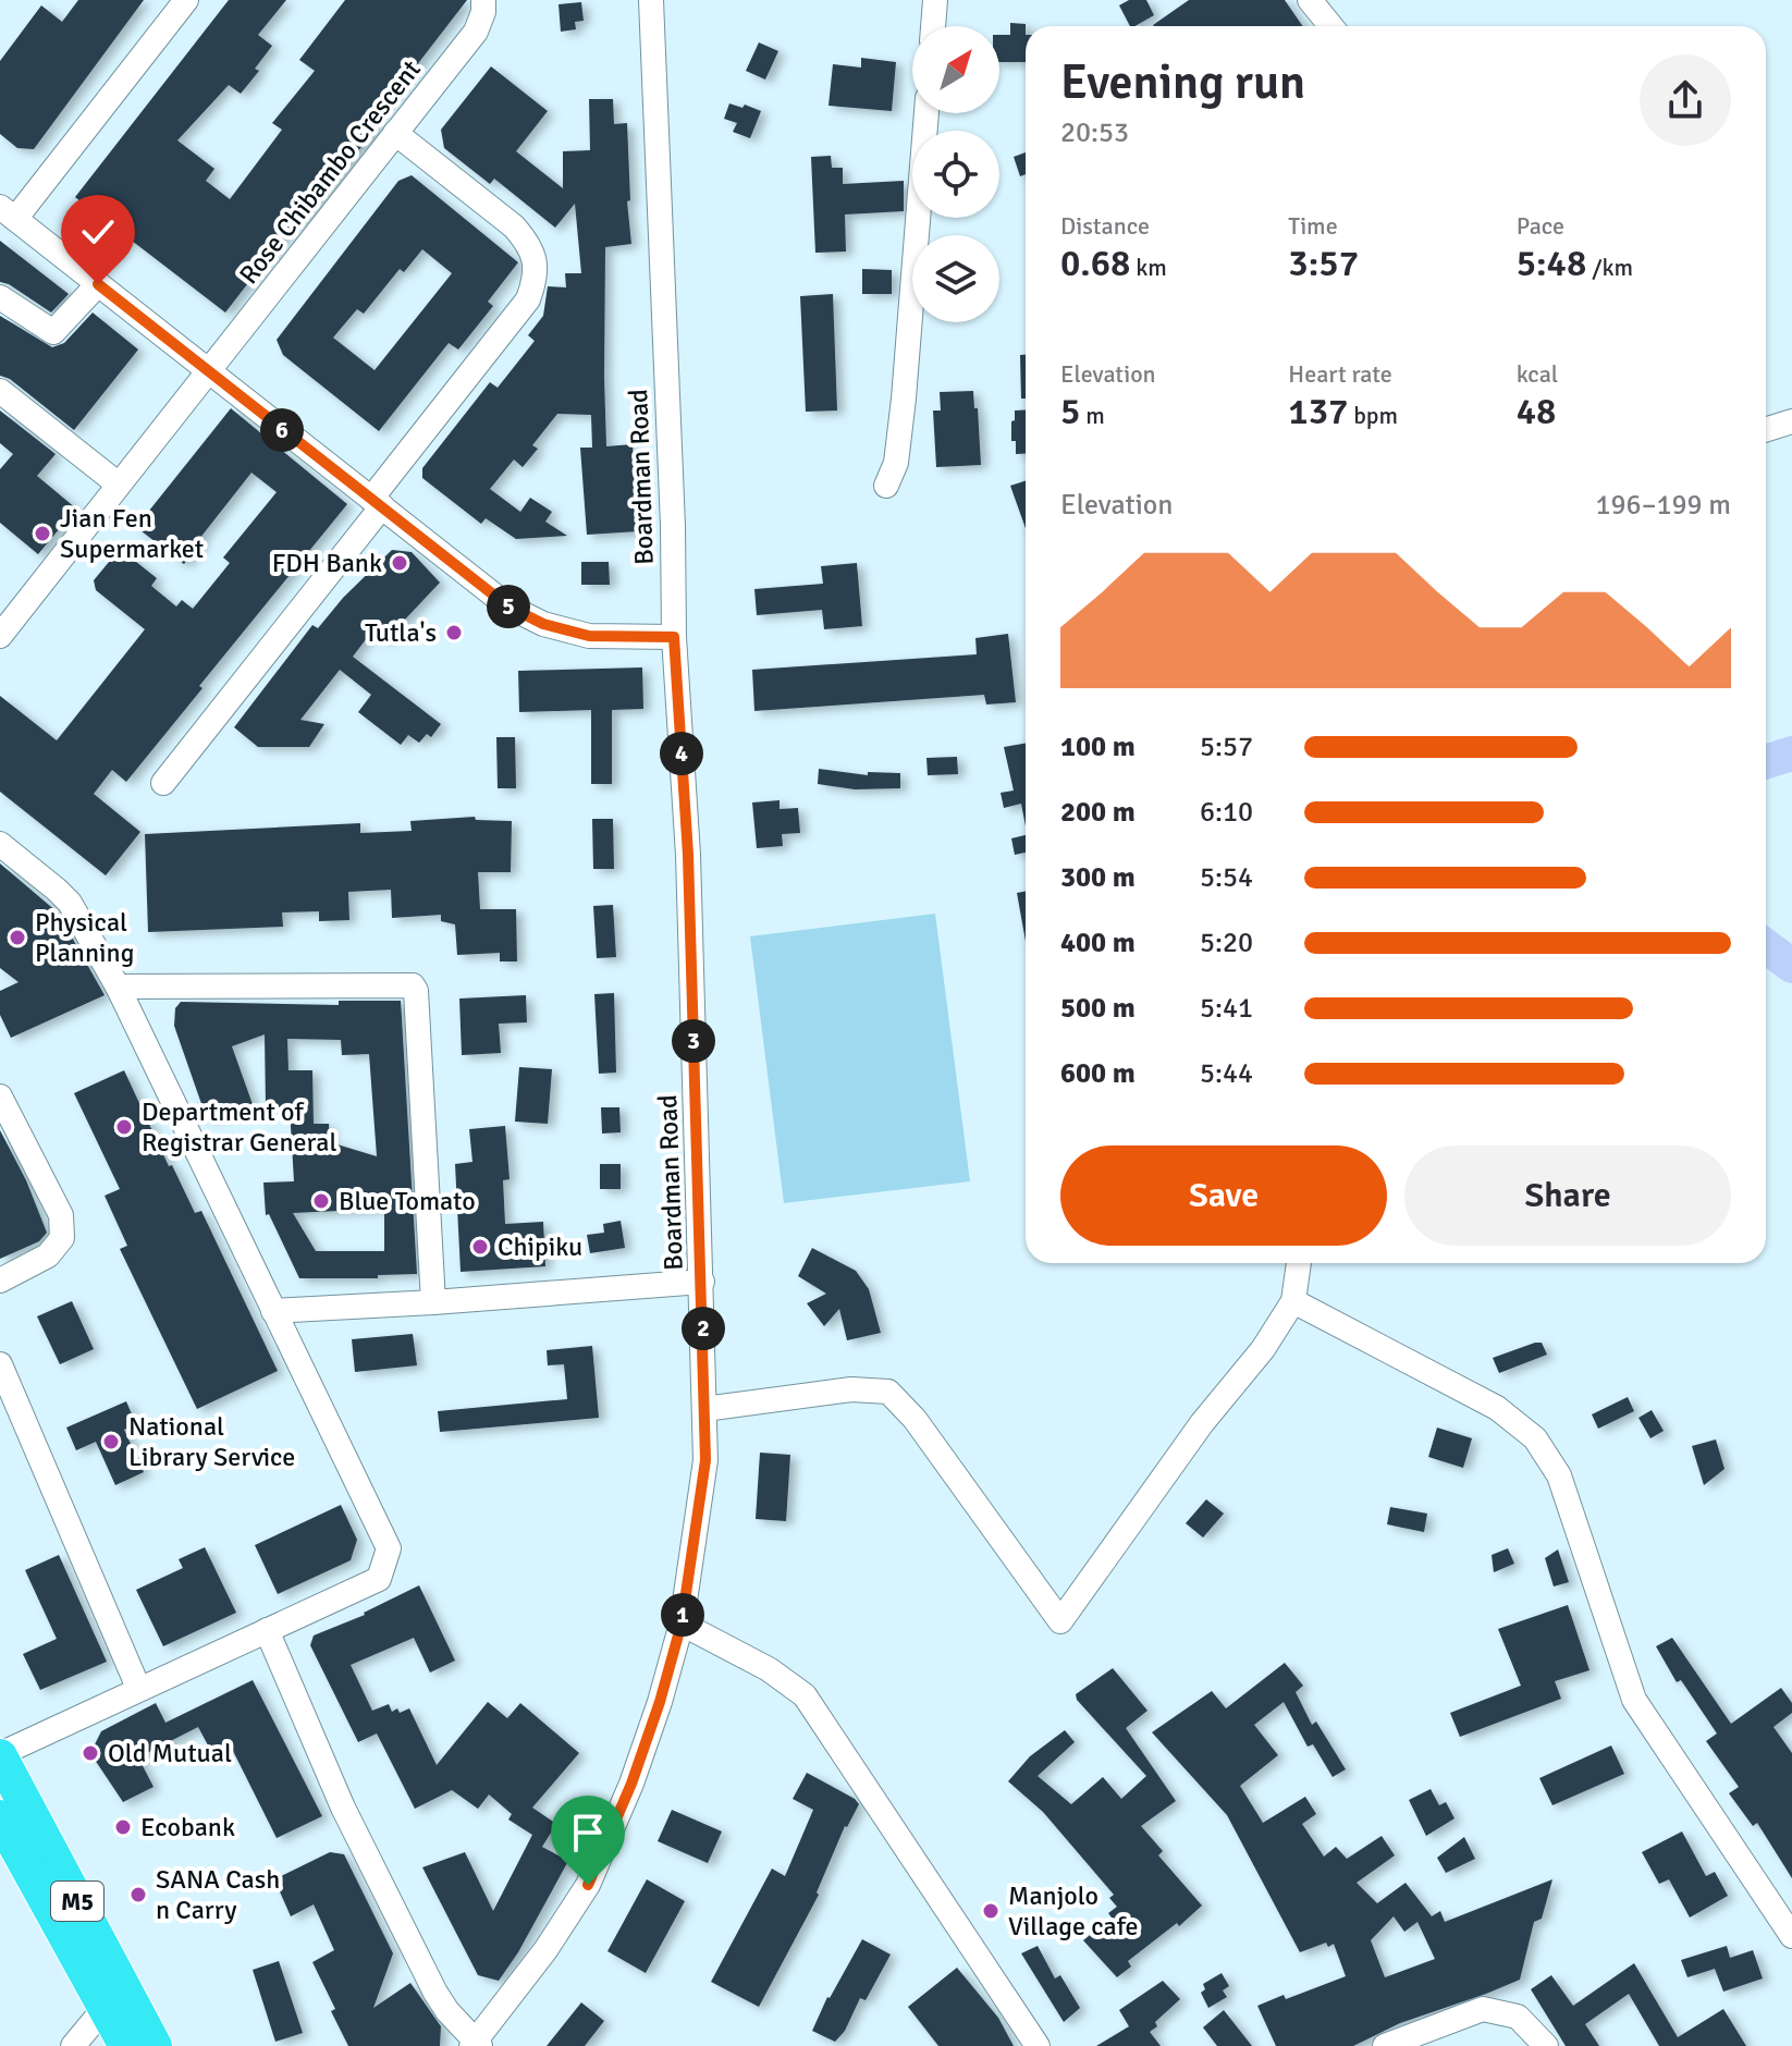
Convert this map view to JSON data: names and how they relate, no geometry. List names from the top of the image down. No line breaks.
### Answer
{"streets":{"highway":["M5"],"street":["Rose Chibambo Crescent","Boardman Road"]},"places":["Jian Fen Supermarket","FDH Bank","Tutla's","Physical Planning","Department of Registrar General","Blue Tomato","Chipiku","National Library Service","Old Mutual","Ecobank","SANA Cash n Carry","Manjolo Village cafe"],"north":"top right","page":{"heading":["Evening run","20:53"],"stats":[["Distance","0.68 km"],["Time","3:57"],["Pace","5:48 /km"],["Elevation","5 m"],["Heart rate","137 bpm"],["kcal","48"]],"pins":["6","5","4","3","2","1"],"chart":["Elevation","196–199 m"],"list":[{"name":"100 m","note":"5:57"},{"name":"200 m","note":"6:10"},{"name":"300 m","note":"5:54"},{"name":"400 m","note":"5:20"},{"name":"500 m","note":"5:41"},{"name":"600 m","note":"5:44"}],"buttons":["Save","Share"]}}
